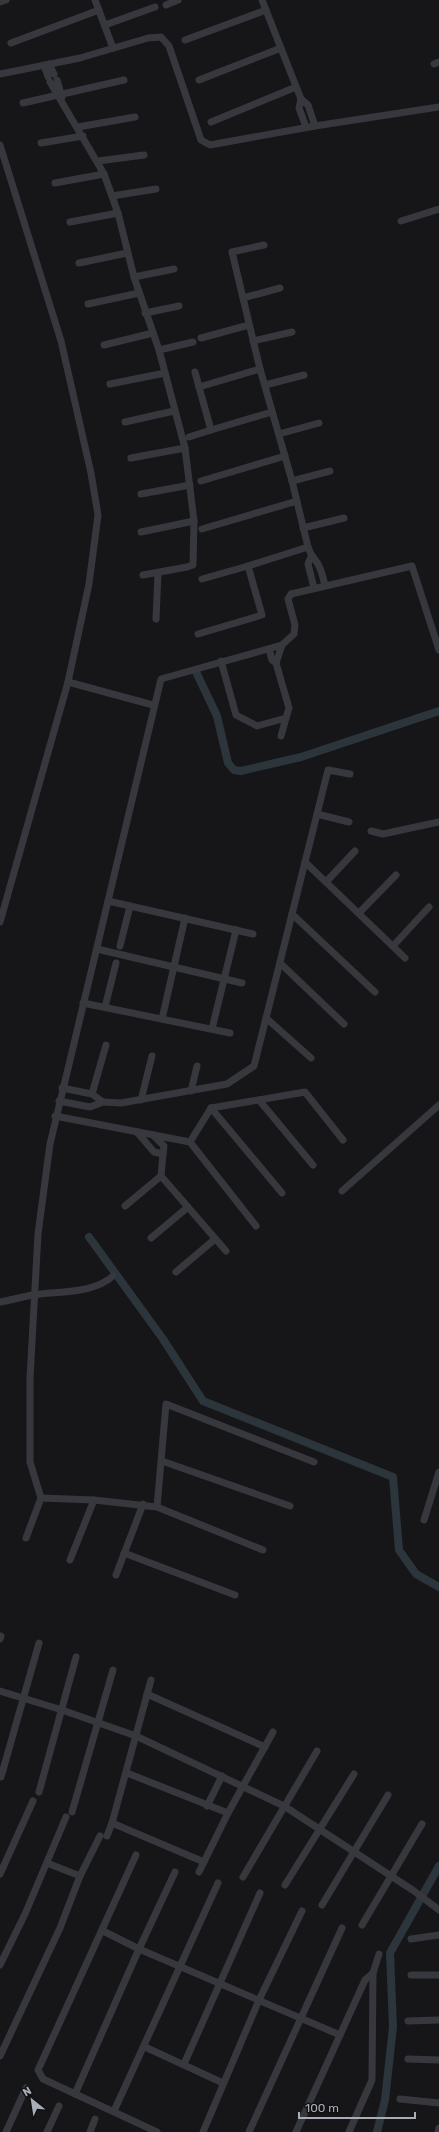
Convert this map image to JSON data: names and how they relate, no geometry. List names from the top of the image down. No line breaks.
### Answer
{"scale_bar":"100 m","north":"top left"}
